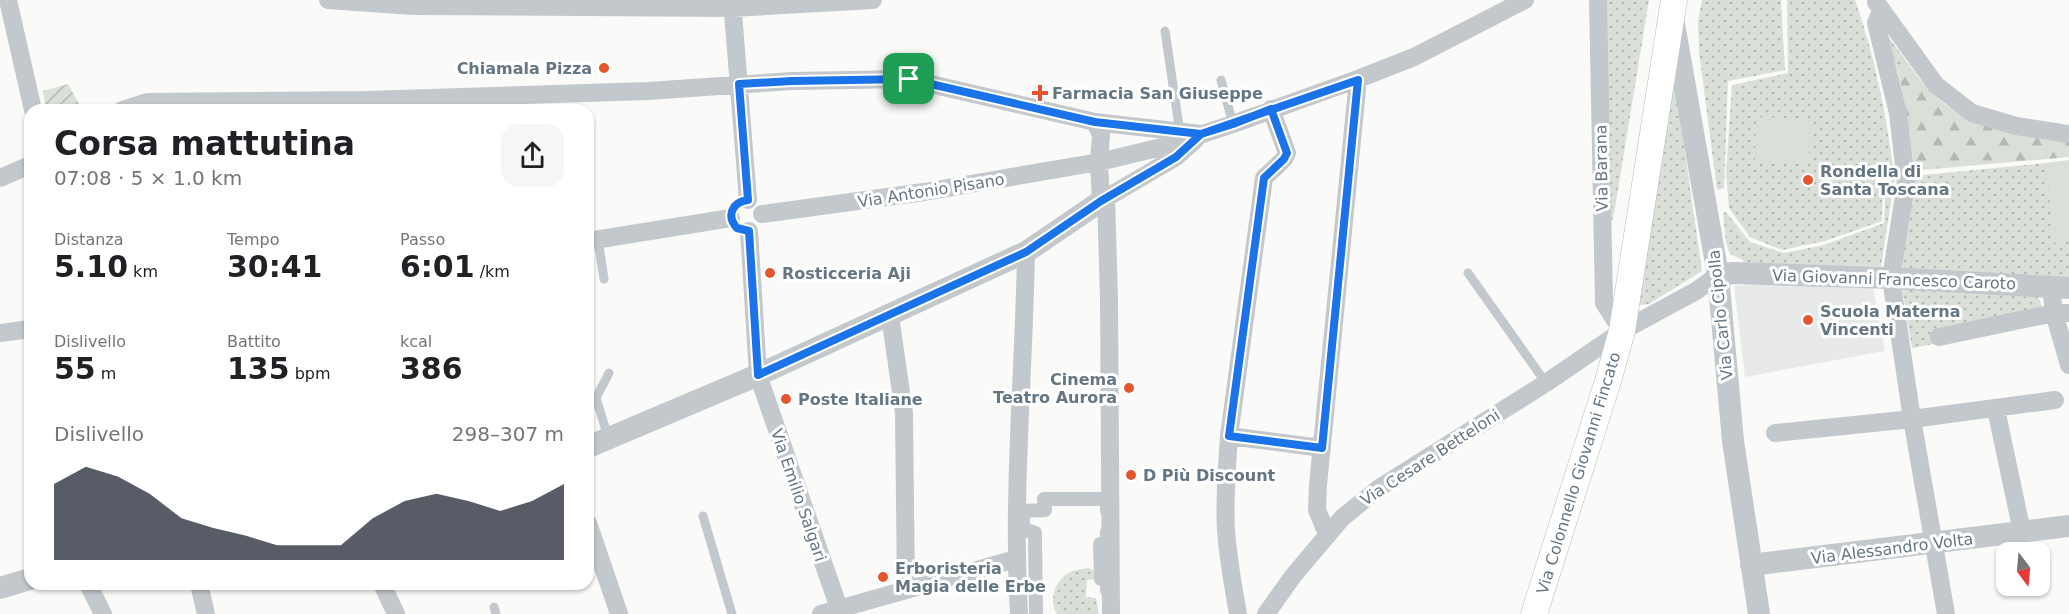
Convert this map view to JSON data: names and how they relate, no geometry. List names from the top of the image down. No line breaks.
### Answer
{"streets":{"main road":["Via Colonnello Giovanni Fincato"],"street":["Via Barana","Via Antonio Pisano","Via Giovanni Francesco Caroto","Via Carlo Cipolla","Via Cesare Betteloni","Via Emilio Salgari","Via Alessandro Volta"]},"crossings":[["Via Barana","Via Cesare Betteloni"],["Via Barana","Via Colonnello Giovanni Fincato"],["Via Antonio Pisano","Via Emilio Salgari"],["Via Giovanni Francesco Caroto","Via Carlo Cipolla"],["Via Carlo Cipolla","Via Alessandro Volta"],["Via Cesare Betteloni","Via Colonnello Giovanni Fincato"]],"places":{"other":["Chiamala Pizza","Rondella di Santa Toscana","Rosticceria Aji","Scuola Materna Vincenti","Cinema Teatro Aurora","Poste Italiane","D Più Discount","Erboristeria Magia delle Erbe"],"health":["Farmacia San Giuseppe"]},"north":"bottom","page":{"heading":["Corsa mattutina","07:08 · 5 × 1.0 km"],"stats":[["Distanza","5.10 km"],["Tempo","30:41"],["Passo","6:01 /km"],["Dislivello","55 m"],["Battito","135 bpm"],["kcal","386"]],"chart":["Dislivello","298–307 m"]}}
